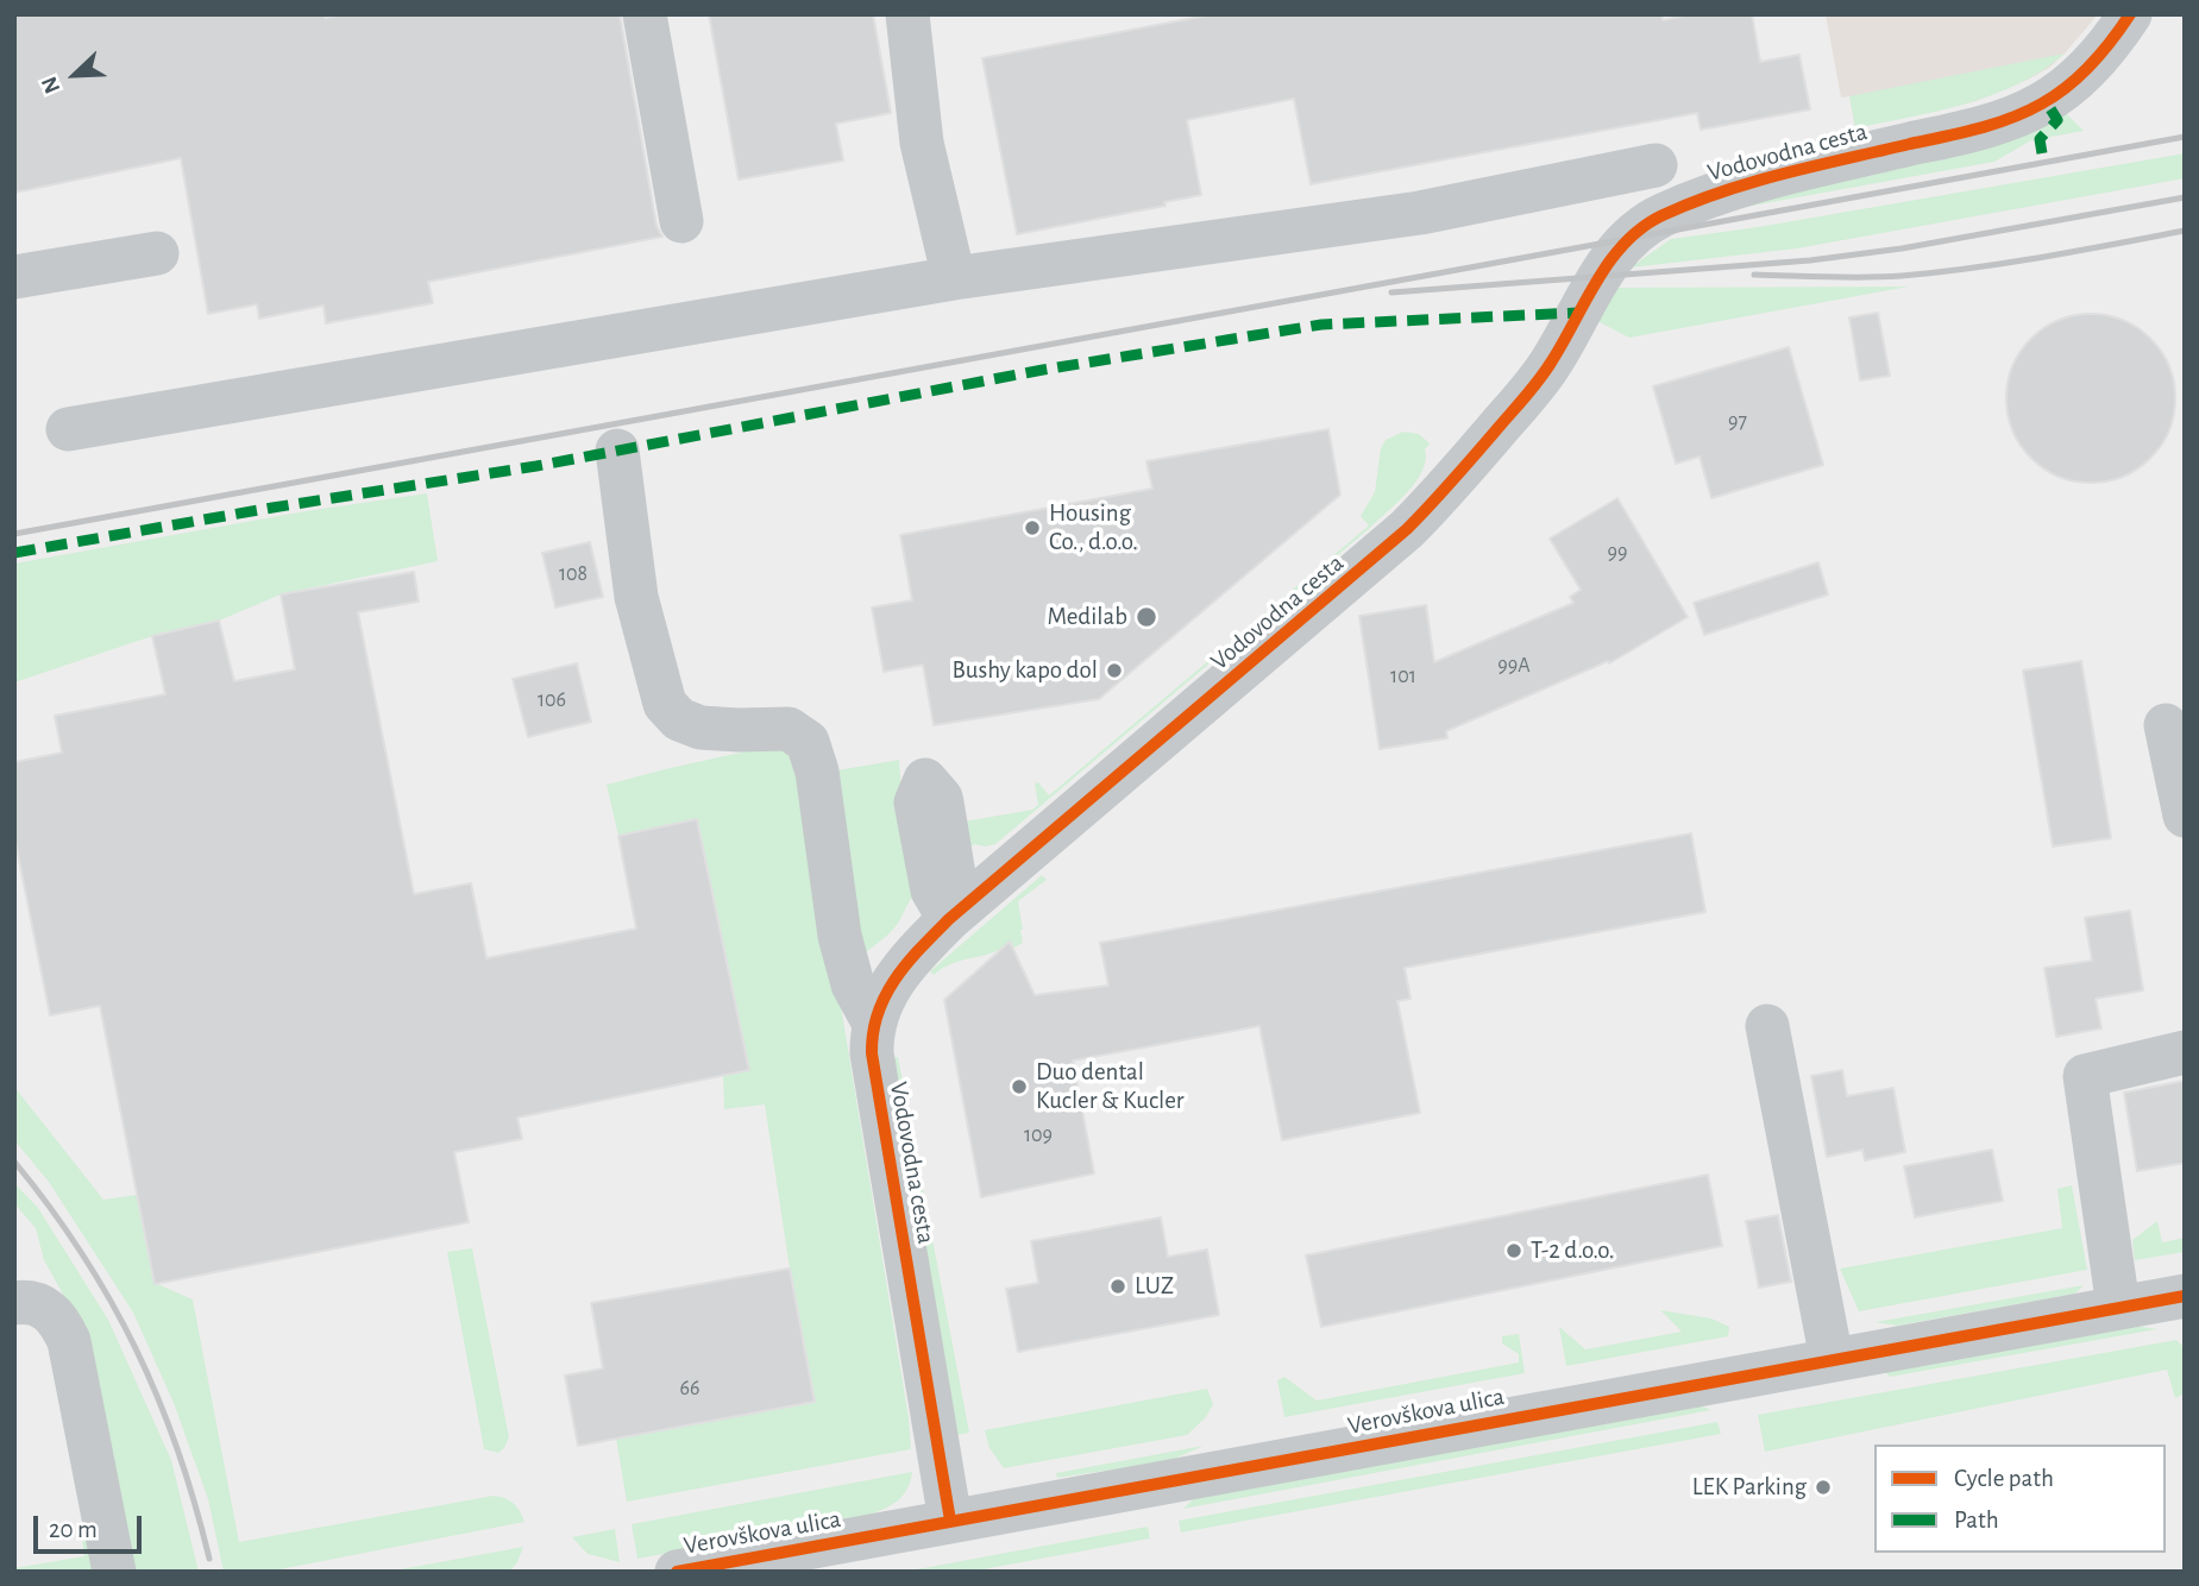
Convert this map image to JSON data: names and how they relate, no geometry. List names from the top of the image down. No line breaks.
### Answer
{"streets":{"street":["Vodovodna cesta","Verovškova ulica"]},"crossings":[["Vodovodna cesta","Verovškova ulica"]],"places":["Housing Co., d.o.o.","Medilab","Bushy kapo dol","Duo dental Kucler & Kucler","T-2 d.o.o.","LUZ","LEK Parking"],"house_numbers":["97","99","108","99A","101","106","109","66"],"legend":["Cycle path","Path"],"scale_bar":"20 m","north":"bottom left"}
